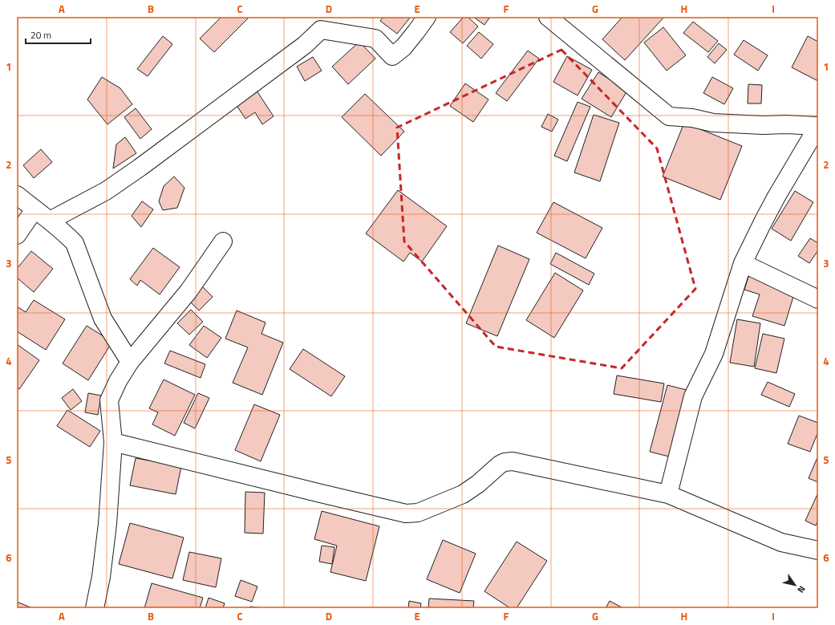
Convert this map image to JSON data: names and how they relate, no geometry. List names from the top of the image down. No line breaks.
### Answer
{"scale_bar":"20 m","north":"bottom right","grid":{"columns":["A","B","C","D","E","F","G","H","I"],"rows":["1","2","3","4","5","6"]}}
